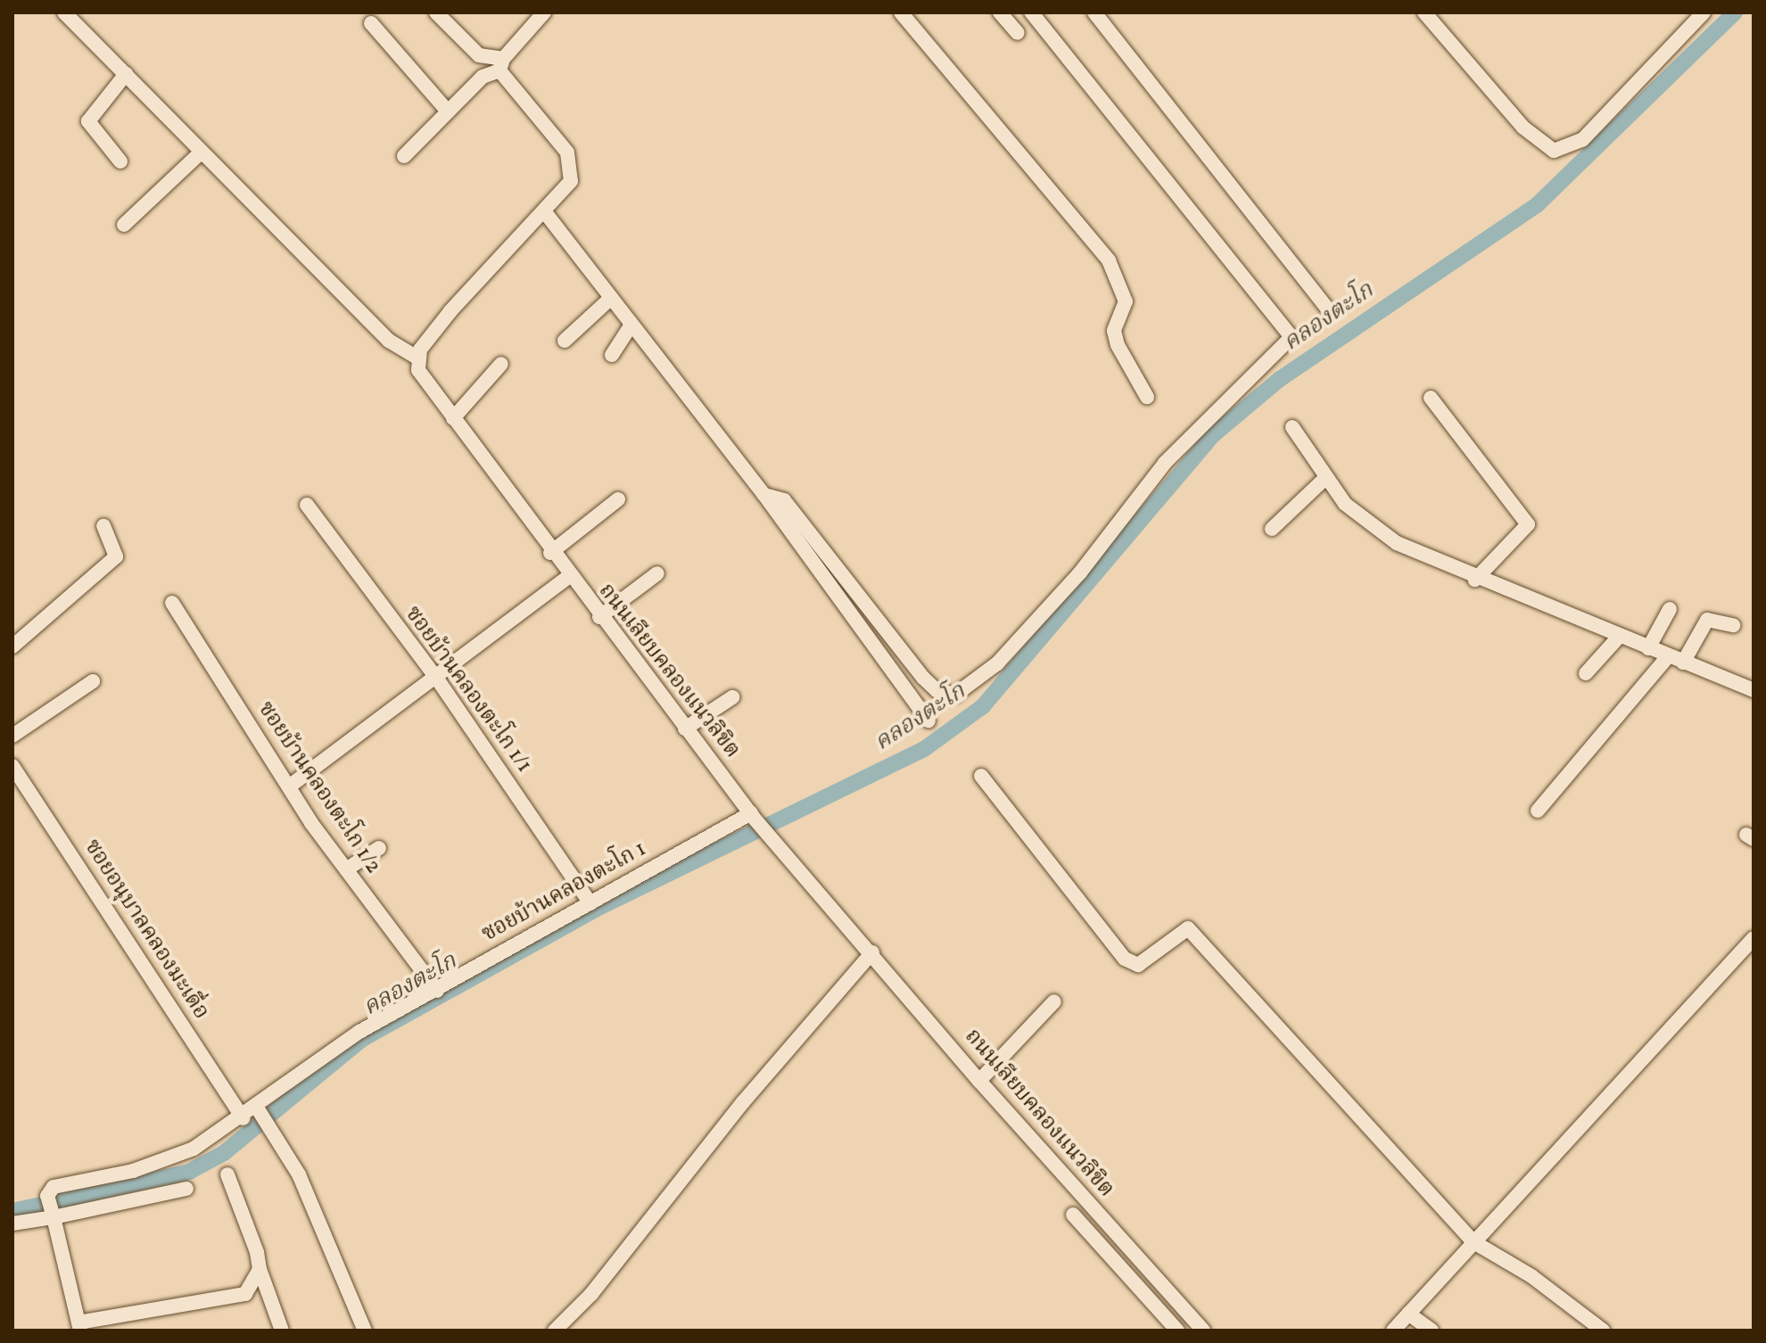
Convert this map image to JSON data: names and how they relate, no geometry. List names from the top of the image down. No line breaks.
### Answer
{"streets":{"street":["ถนนเลียบคลองแนวลิขิต","ซอยบ้านคลองตะโก 1/1","ซอยบ้านคลองตะโก 1/2","ซอยบ้านคลองตะโก 1","ซอยอนุบาลคลองมะเดื่อ"]},"crossings":[["ถนนเลียบคลองแนวลิขิต","ซอยบ้านคลองตะโก 1"],["ซอยบ้านคลองตะโก 1/1","ซอยบ้านคลองตะโก 1"],["ซอยบ้านคลองตะโก 1/2","ซอยบ้านคลองตะโก 1"],["ซอยบ้านคลองตะโก 1","ซอยอนุบาลคลองมะเดื่อ"]],"water":["คลองตะโก"]}
